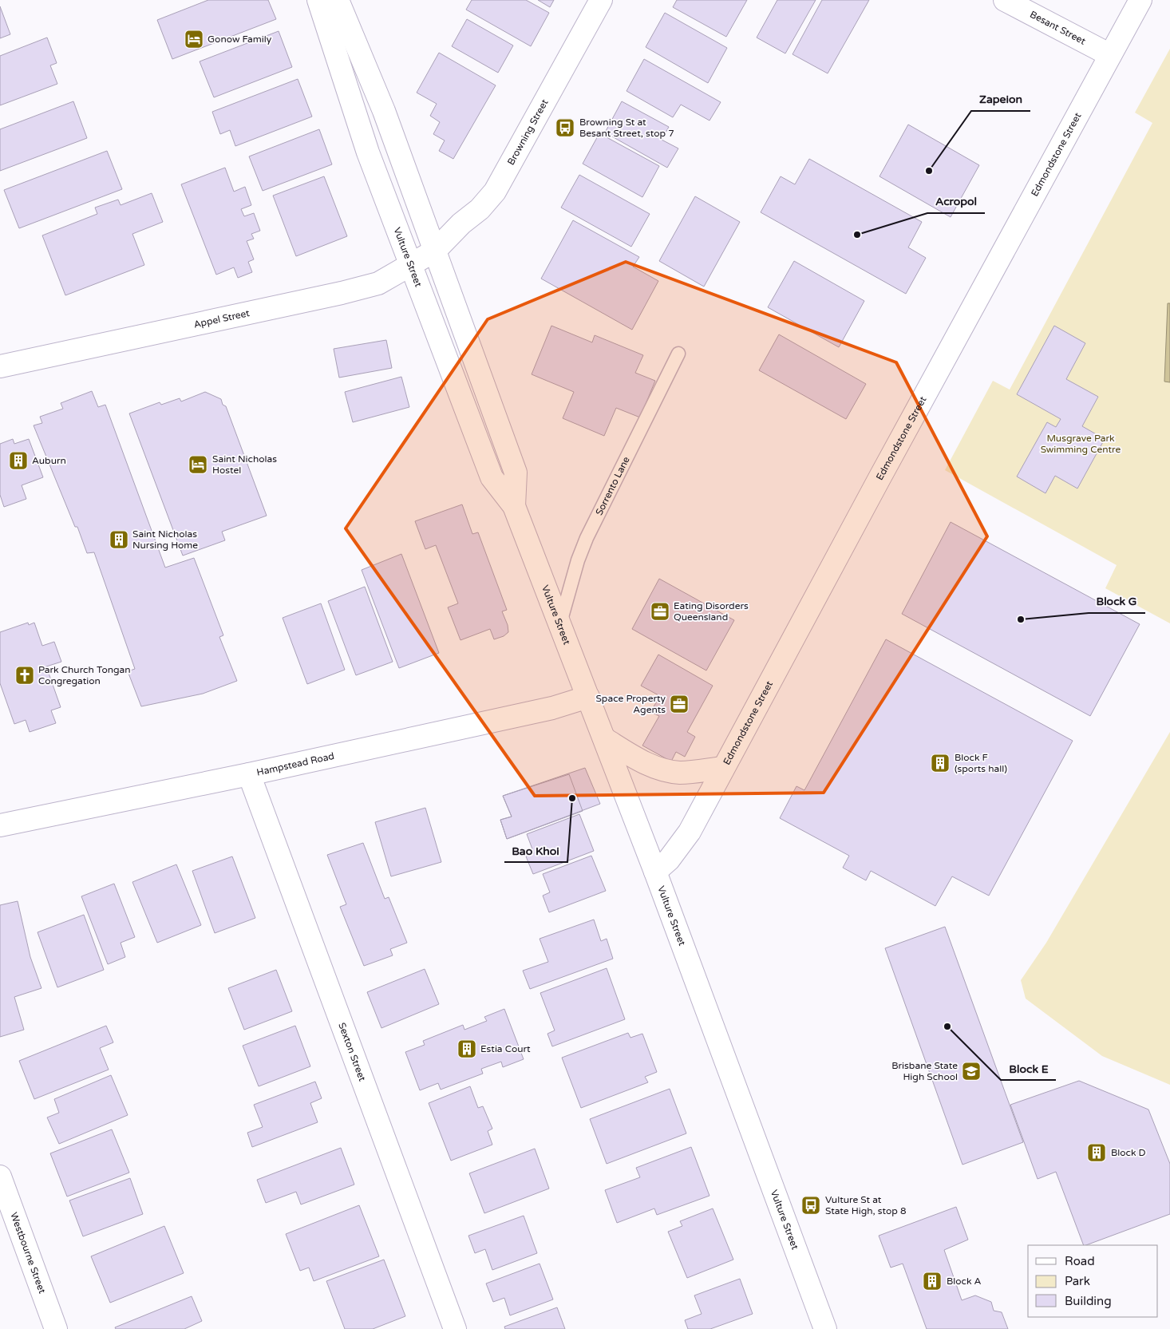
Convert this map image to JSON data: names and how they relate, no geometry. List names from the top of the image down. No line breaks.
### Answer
{"streets":{"street":["Besant Street","Browning Street","Edmondstone Street","Vulture Street","Appel Street","Hampstead Road","Sexton Street","Westbourne Street"],"lane":["Sorrento Lane"]},"crossings":[["Besant Street","Edmondstone Street"],["Browning Street","Vulture Street"],["Browning Street","Appel Street"],["Edmondstone Street","Vulture Street"],["Vulture Street","Appel Street"],["Vulture Street","Sorrento Lane"],["Vulture Street","Hampstead Road"],["Hampstead Road","Sexton Street"]],"parks":["Musgrave Park Swimming Centre"],"places":{"hotel":["Gonow Family","Saint Nicholas Hostel"],"bus stop":["Browning St at Besant Street, stop 7","Vulture St at State High, stop 8"],"other":["Zapeion","Acropol","Block G","Bao Khoi","Block E"],"building":["Auburn","Saint Nicholas Nursing Home","Block F (sports hall)","Estia Court","Block D","Block A"],"office":["Eating Disorders Queensland","Space Property Agents"],"church":["Park Church Tongan Congregation"],"school or university":["Brisbane State High School"]},"legend":["Road","Park","Building"]}
